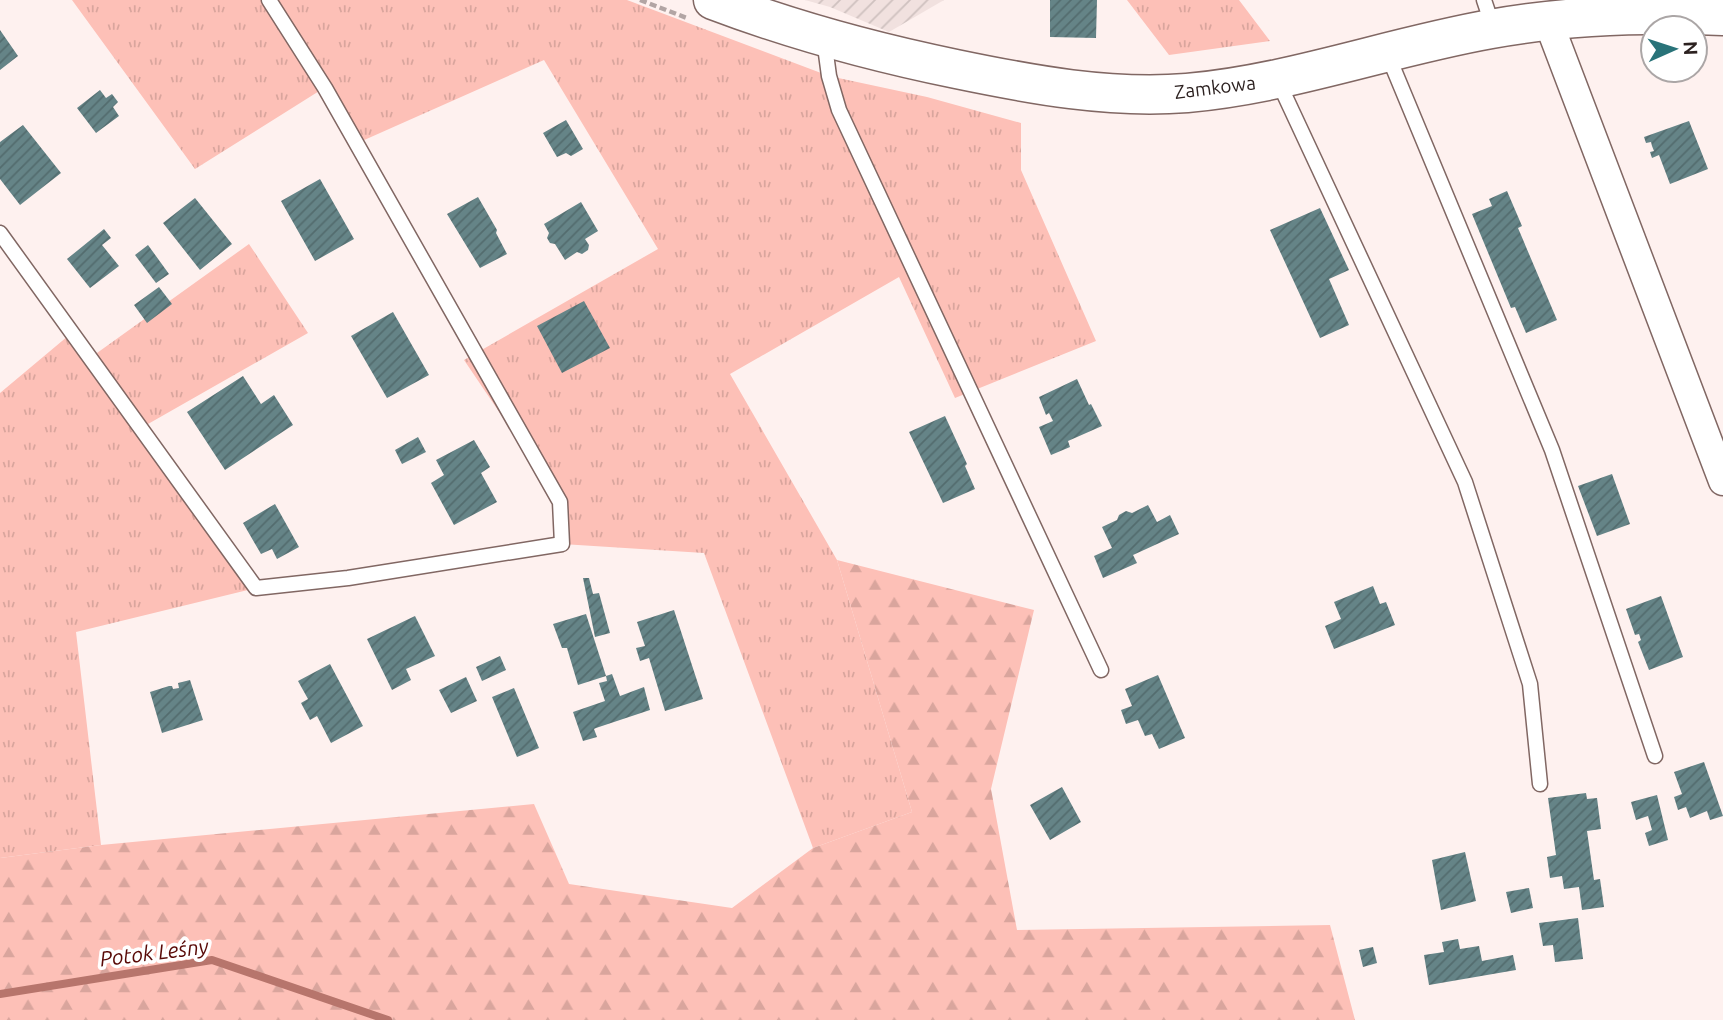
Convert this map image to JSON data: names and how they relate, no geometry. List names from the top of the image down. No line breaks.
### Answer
{"streets":{"street":["Zamkowa"]},"water":["Potok Leśny"],"north":"right"}
